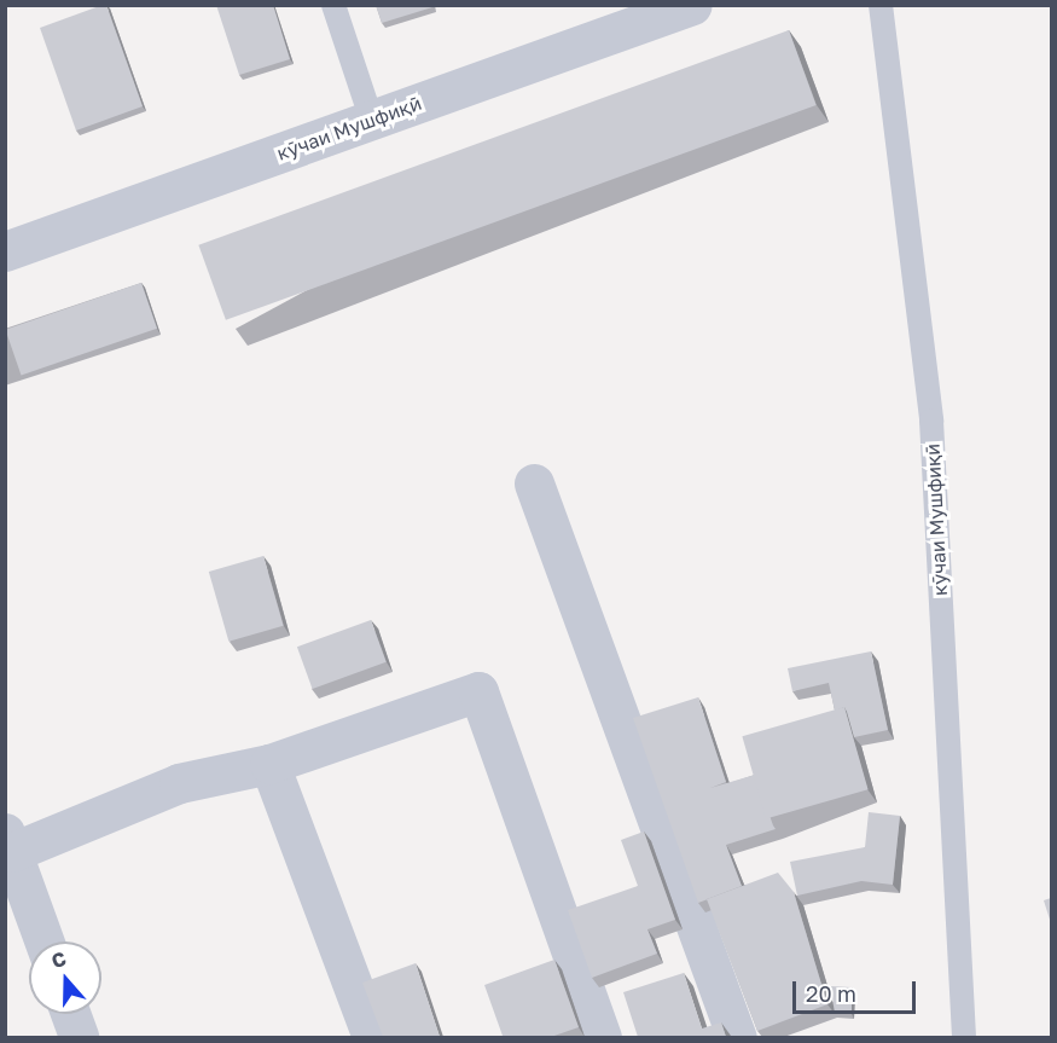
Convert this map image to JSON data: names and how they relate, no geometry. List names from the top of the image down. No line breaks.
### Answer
{"streets":{"street":["кӯчаи Мушфиқӣ"]},"scale_bar":"20 m","north":"top"}
